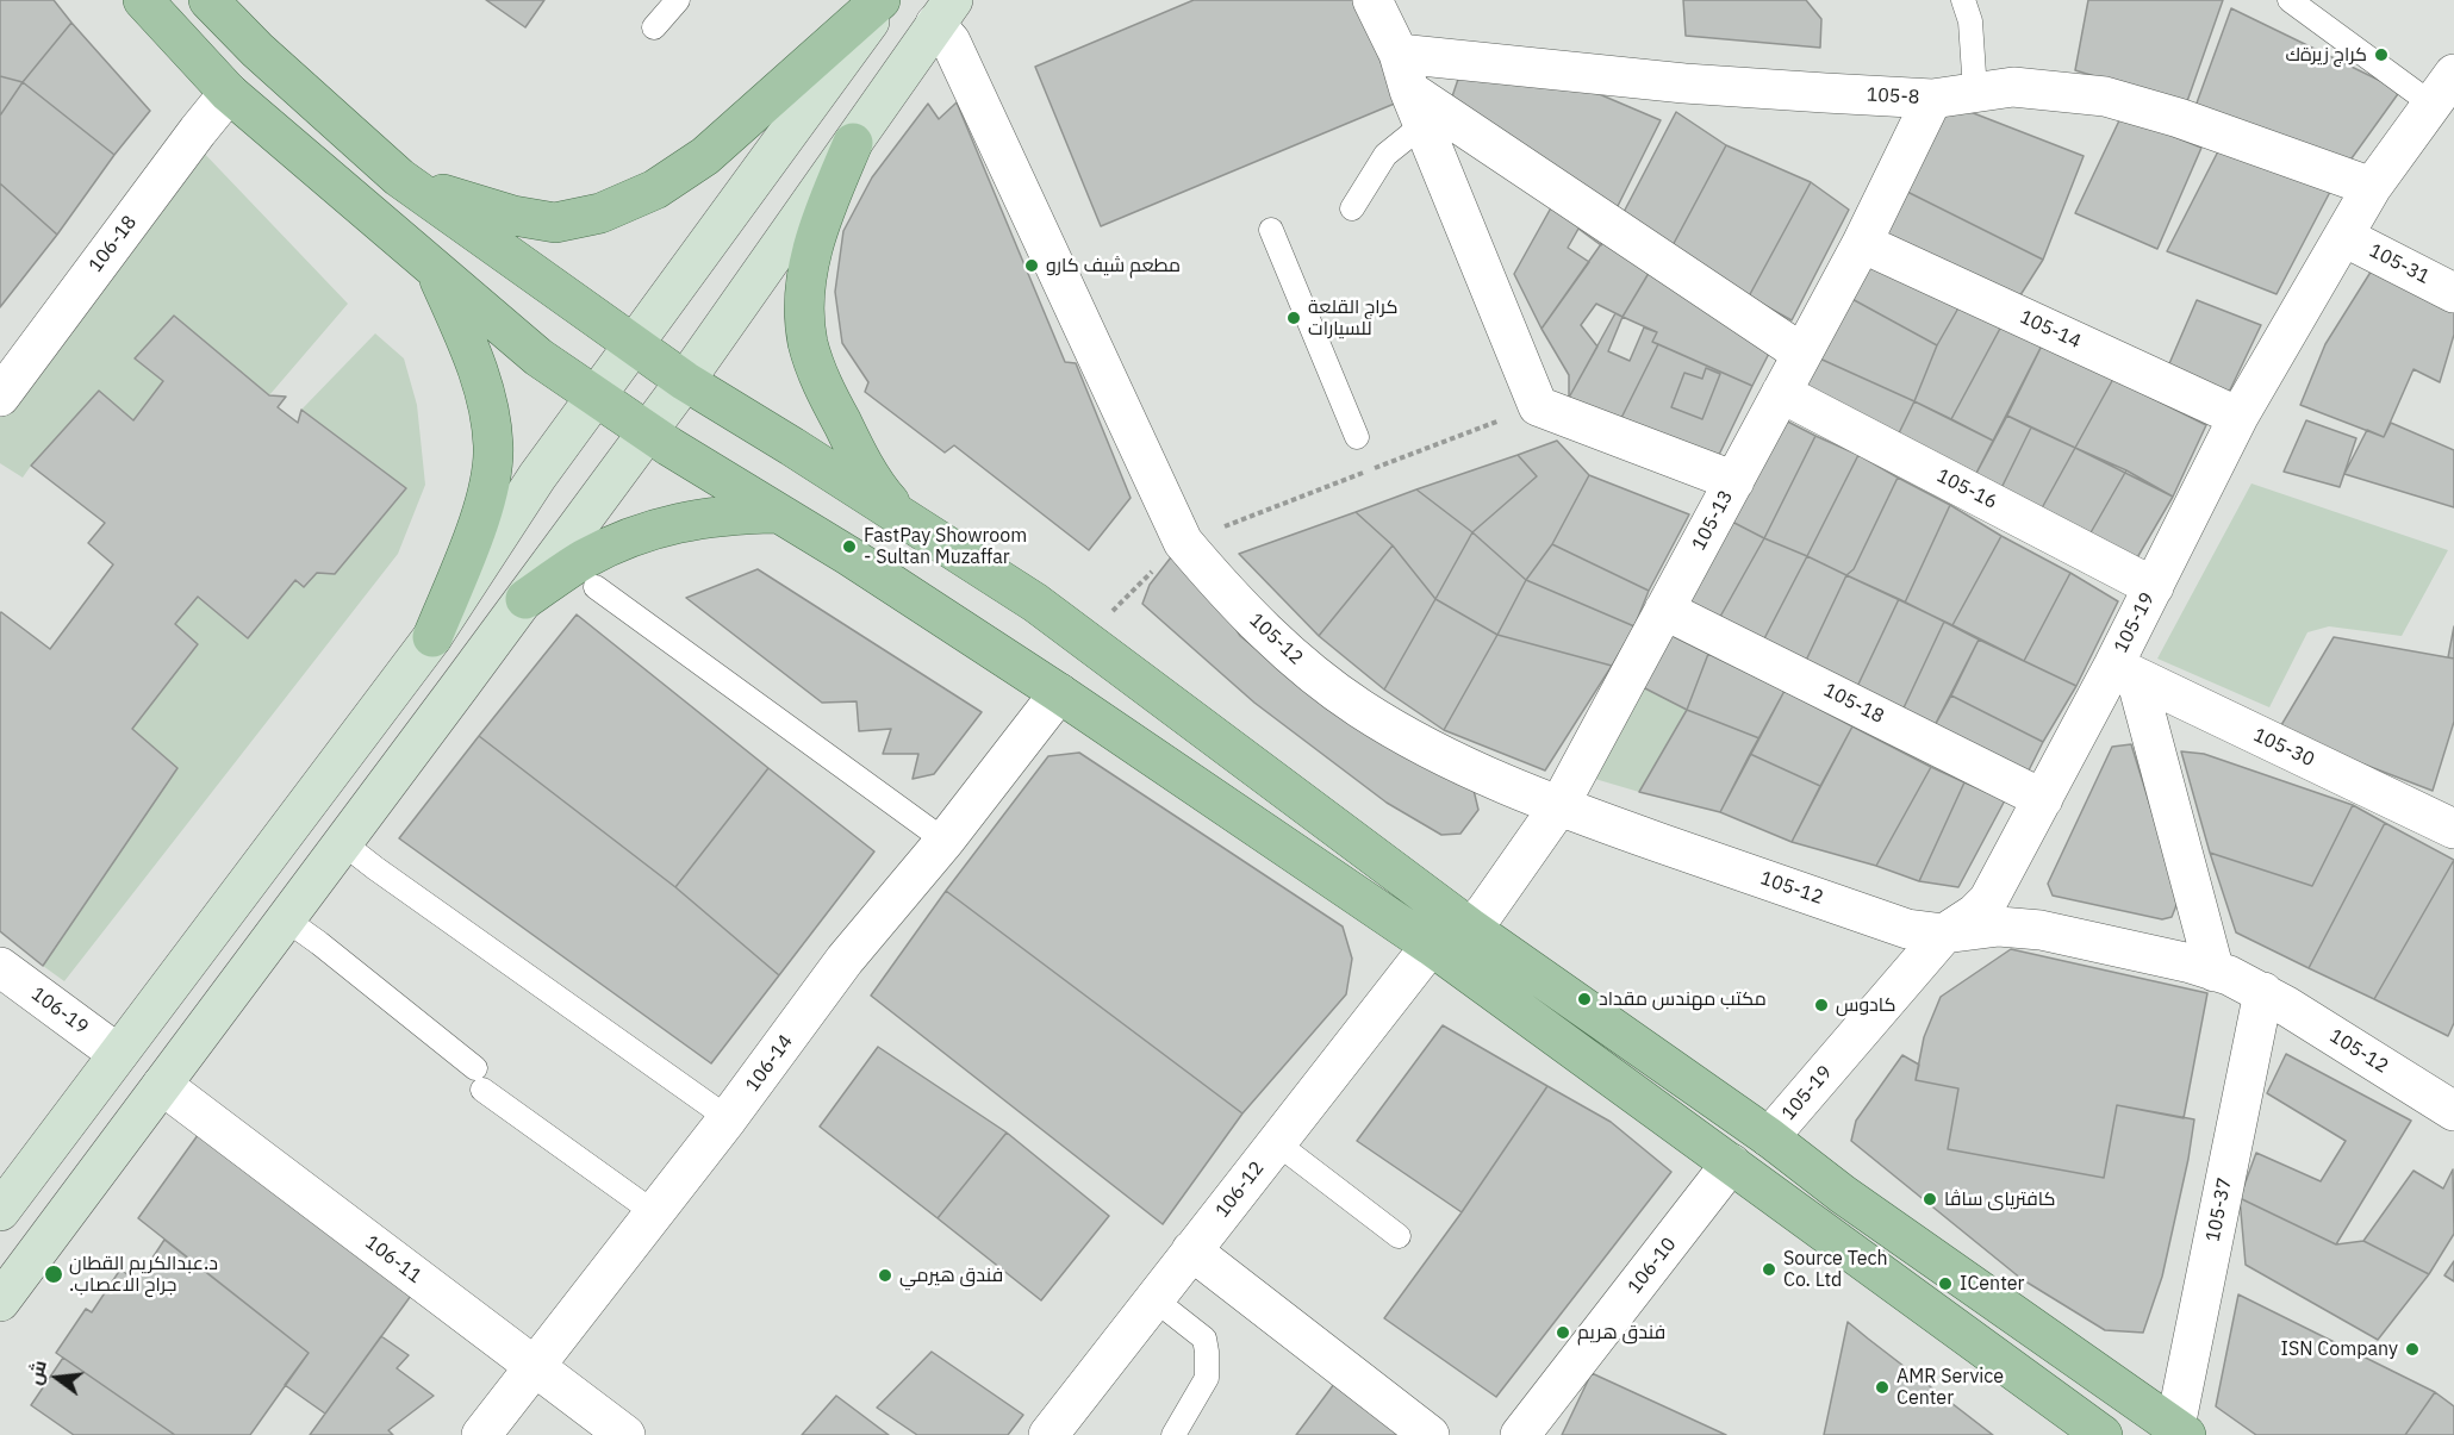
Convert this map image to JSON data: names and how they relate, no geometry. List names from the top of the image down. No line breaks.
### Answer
{"streets":{"street":["105-8","106-18","105-31","105-14","105-16","105-13","105-19","105-12","105-18","105-30","106-19","106-14","106-12","105-37","106-11","106-10"]},"crossings":[["105-8","105-13"],["105-8","105-19"],["105-31","105-19"],["105-14","105-13"],["105-14","105-19"],["105-16","105-13"],["105-16","105-19"],["105-13","105-12"],["105-13","105-18"],["105-19","105-12"],["105-19","105-18"],["105-19","105-30"],["105-12","105-37"],["106-14","106-11"]],"places":["كراج زيرةك","مطعم شيف كارو","كراج القلعة للسيارات","FastPay Showroom - Sultan Muzaffar","مكتب مهندس مقداد","کادوس","کافتریای ساڤا","Source Tech Co. Ltd","د.عبدالكريم القطان .جراح الاعصاب","فندق هيرمي","ICenter","فندق هريم","ISN Company","AMR Service Center"],"north":"left"}
